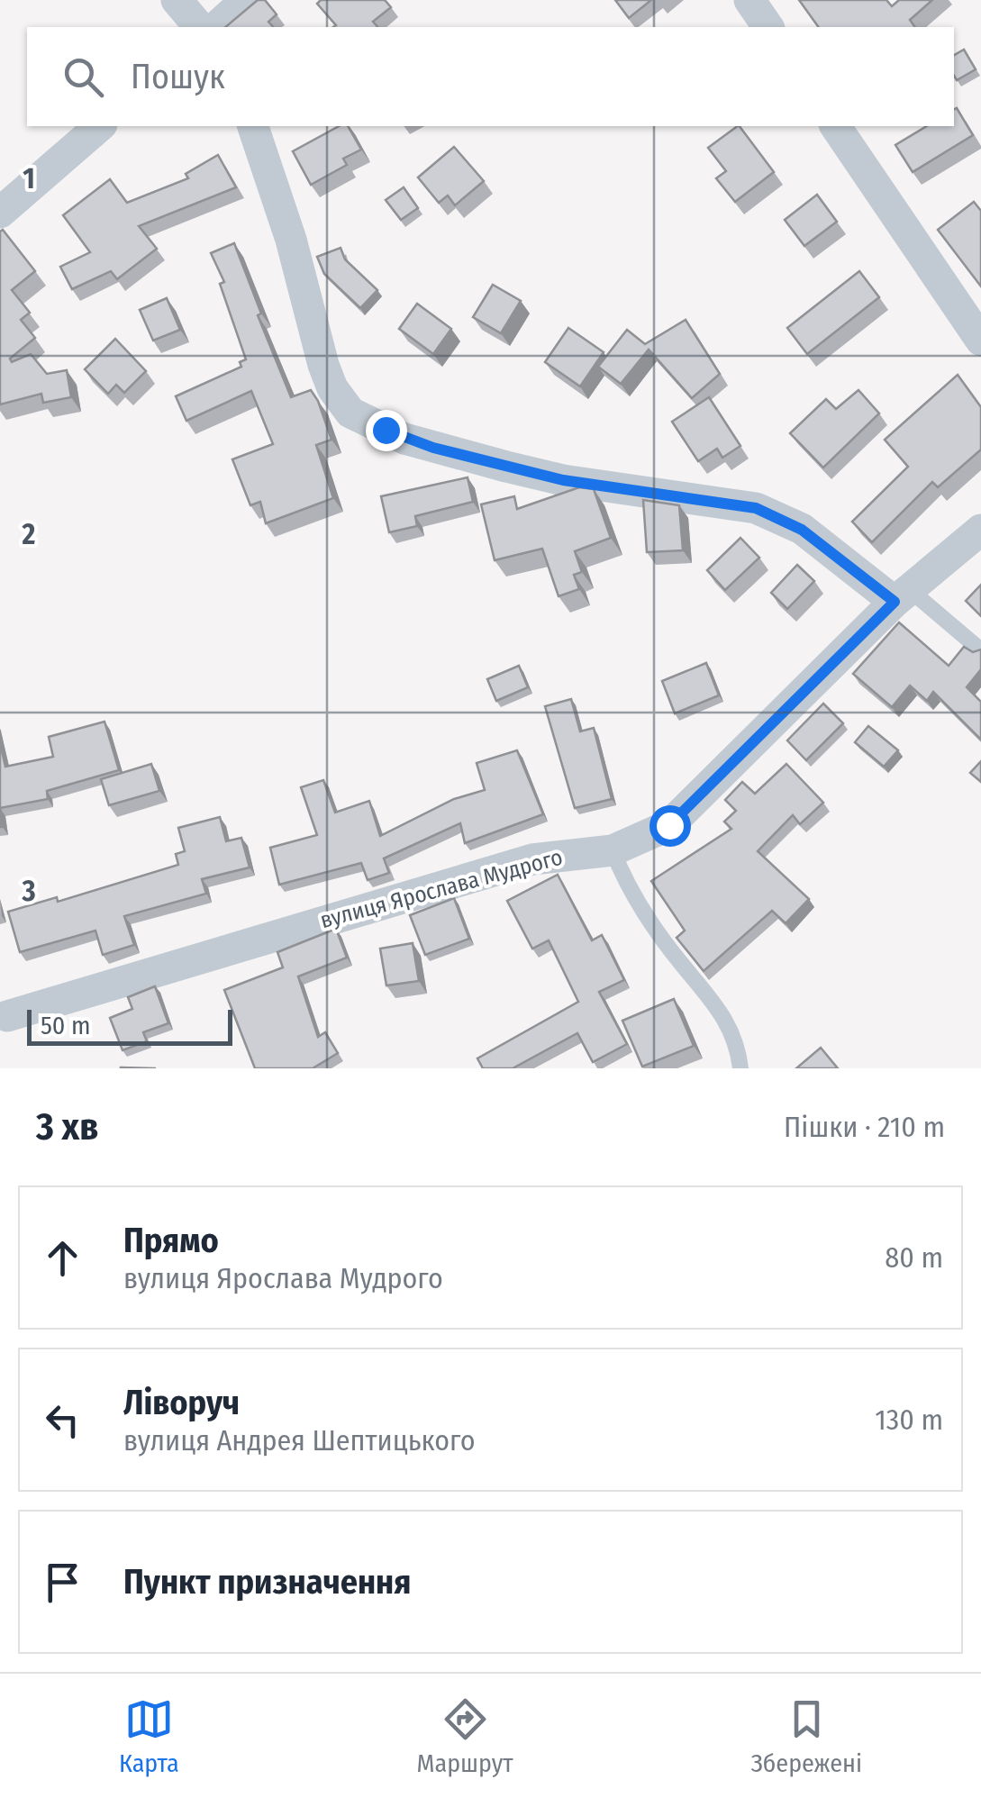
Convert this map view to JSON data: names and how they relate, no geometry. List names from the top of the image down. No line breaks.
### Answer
{"streets":{"street":["вулиця Ярослава Мудрого"]},"scale_bar":"50 m","page":{"search":"Пошук","scale":"50 m","heading":["3 хв","Пішки · 210 m"],"list":[["Прямо","вулиця Ярослава Мудрого","80 m"],["Ліворуч","вулиця Андрея Шептицького","130 m"],"Пункт призначення"],"nav":["Карта","Маршрут","Збережені"]},"grid":{"rows":["1","2","3"]}}
